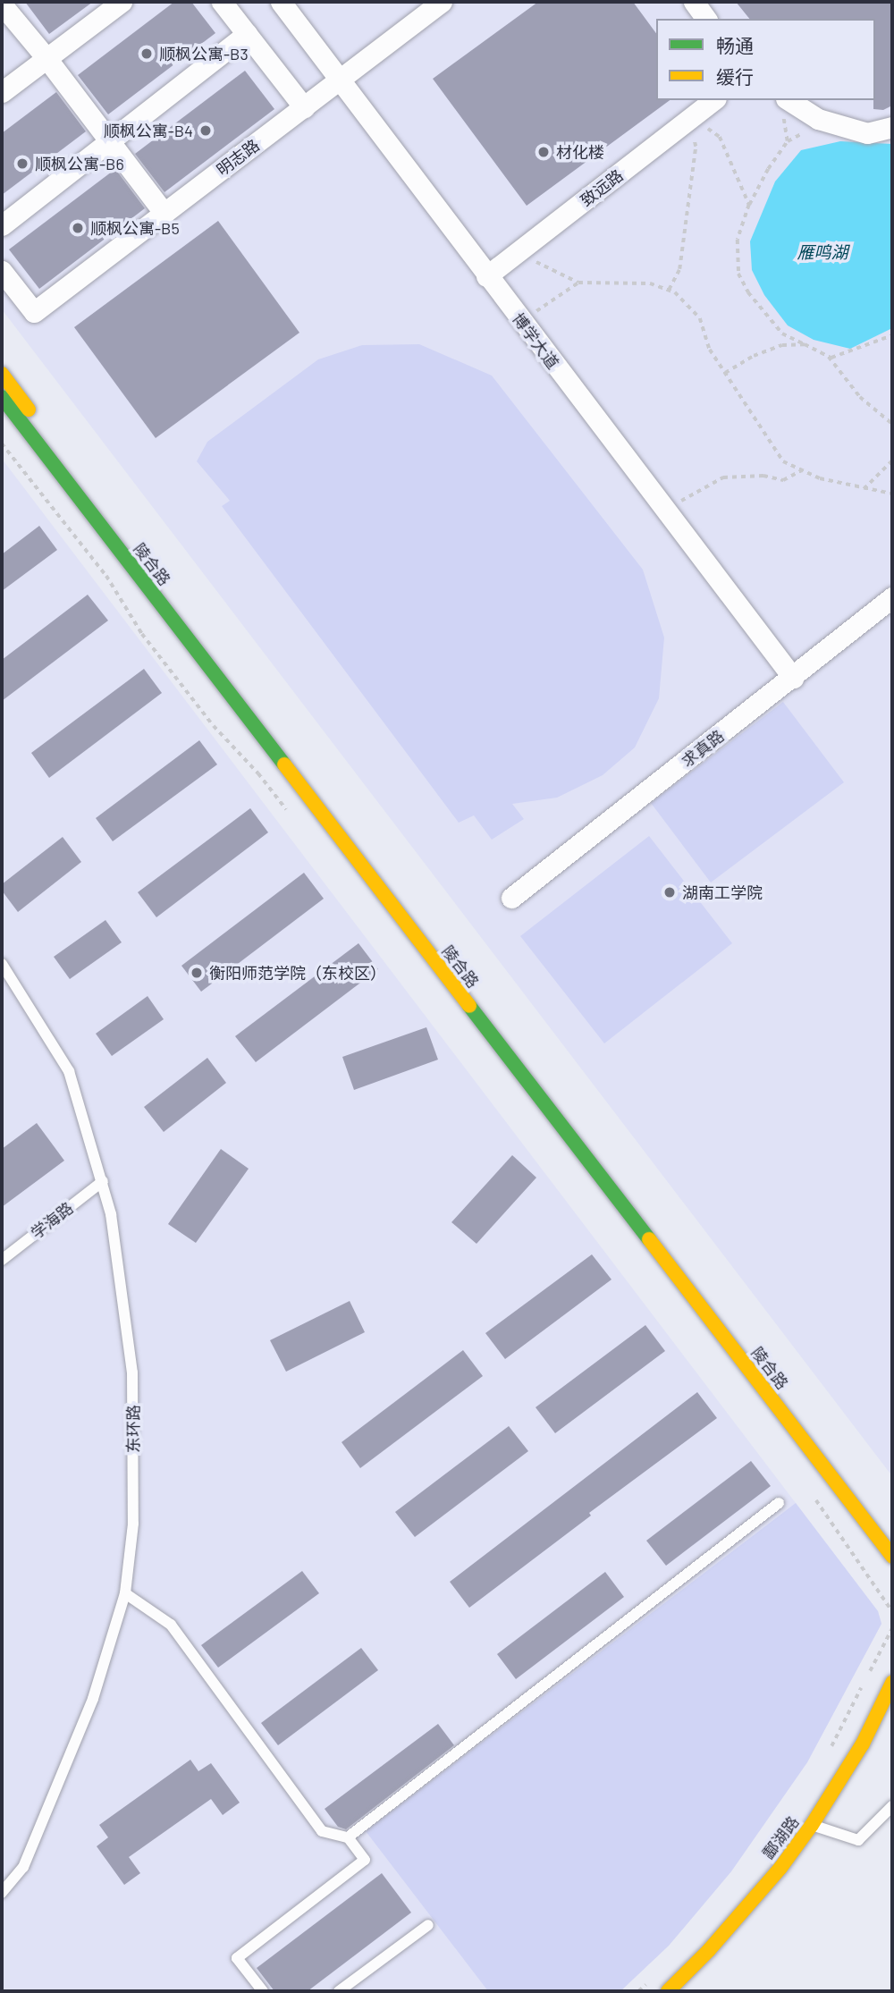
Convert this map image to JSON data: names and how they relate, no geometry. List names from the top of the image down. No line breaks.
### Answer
{"streets":{"street":["明志路","致远路","博学大道","陵合路","求真路","酃湖路"],"lane":["学海路","东环路"]},"crossings":[["明志路","博学大道"],["致远路","博学大道"],["博学大道","求真路"],["学海路","东环路"]],"water":["雁鸣湖"],"places":["顺枫公寓-B3","顺枫公寓-B4","材化楼","顺枫公寓-B6","顺枫公寓-B5","湖南工学院","衡阳师范学院（东校区）"],"legend":["畅通","缓行"]}
